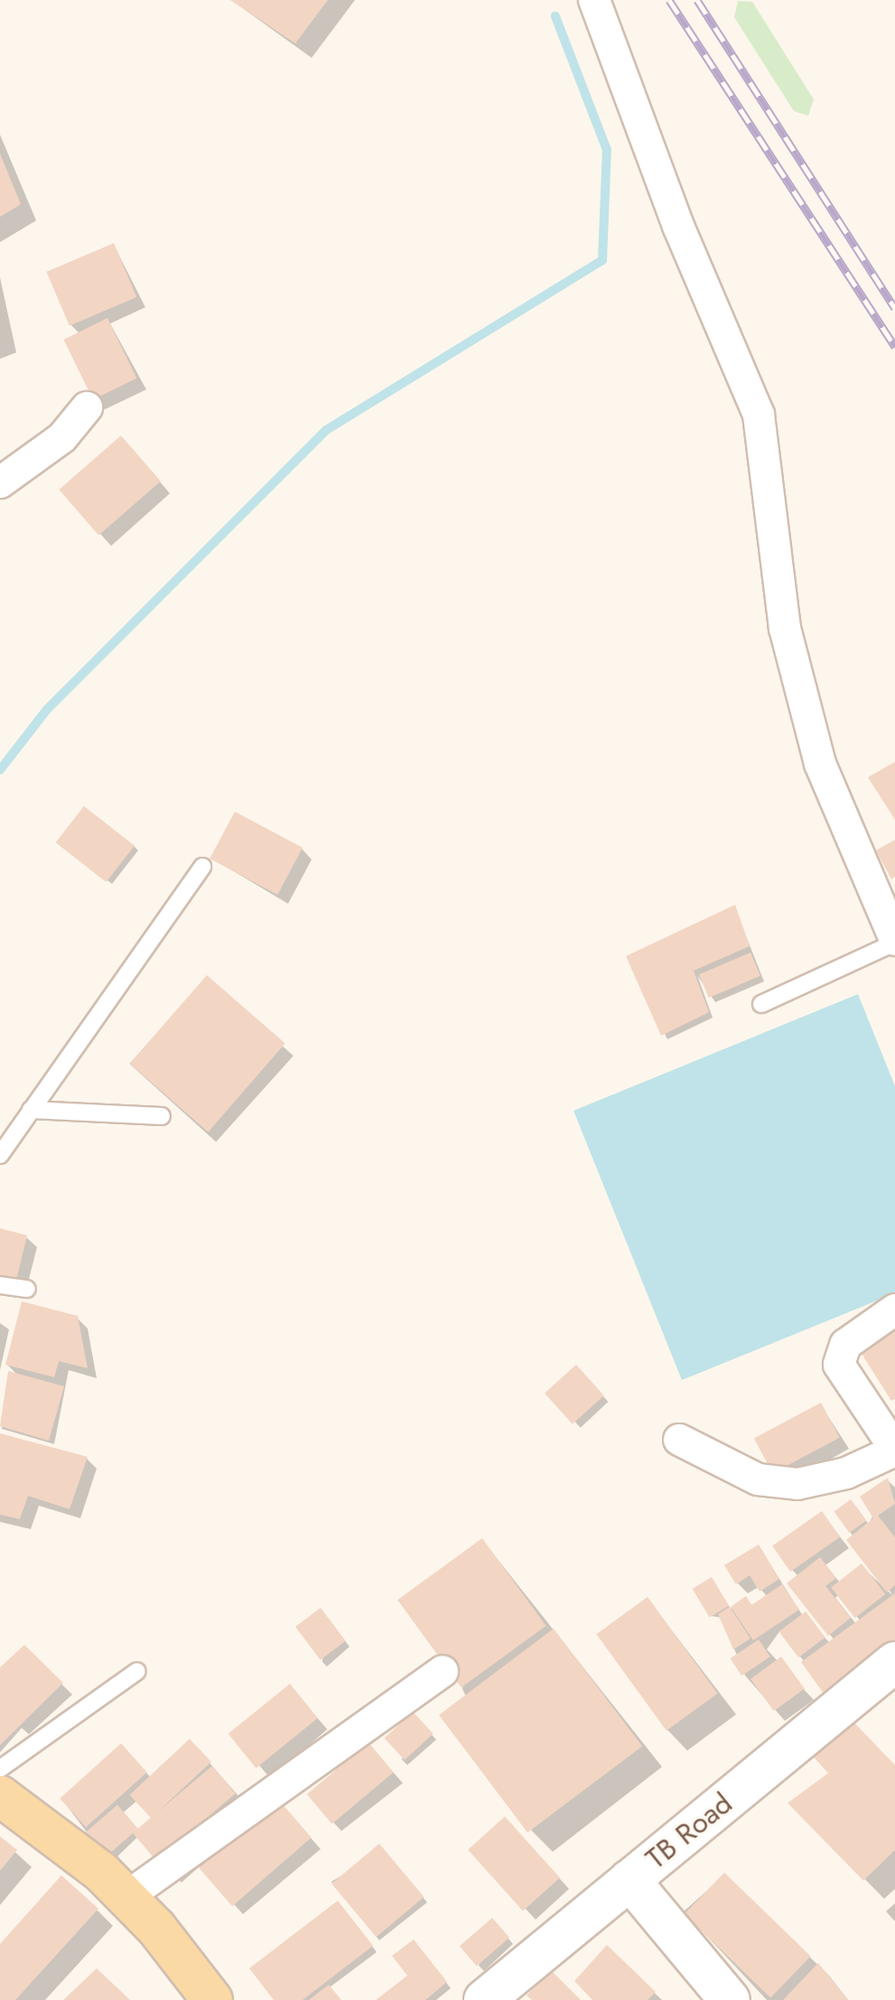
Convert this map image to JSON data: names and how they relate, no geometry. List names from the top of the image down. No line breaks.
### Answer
{"streets":{"street":["TB Road"]}}
